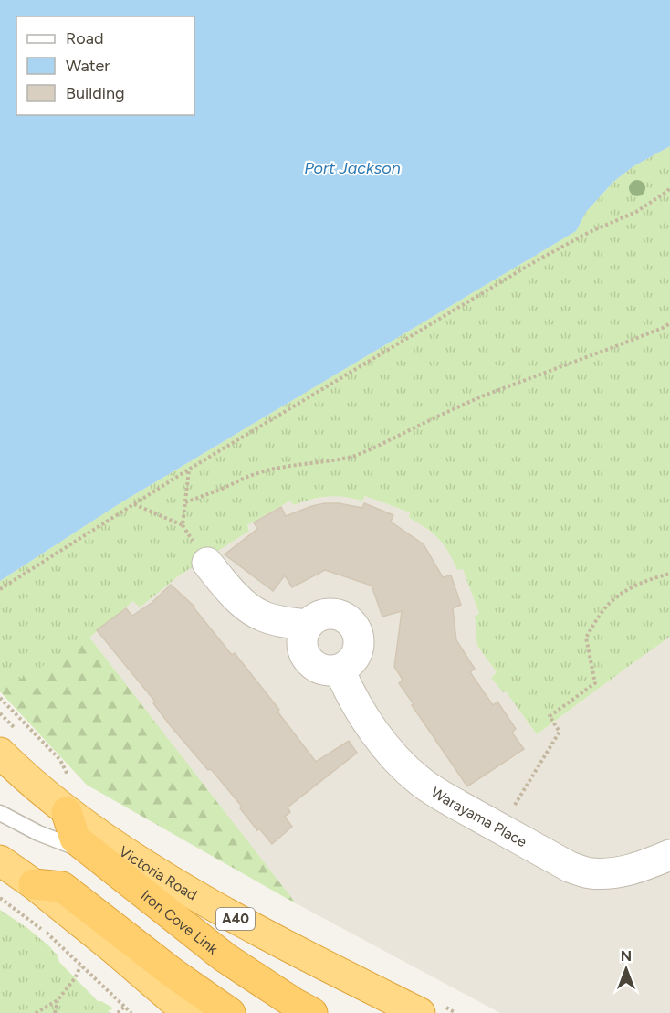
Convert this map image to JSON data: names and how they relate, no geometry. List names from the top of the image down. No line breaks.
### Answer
{"streets":{"highway":["Victoria Road","A40","Iron Cove Link"],"street":["Warayama Place"]},"crossings":[["Victoria Road","Iron Cove Link"]],"water":["Port Jackson"],"legend":["Road","Water","Building"],"north":"top"}
